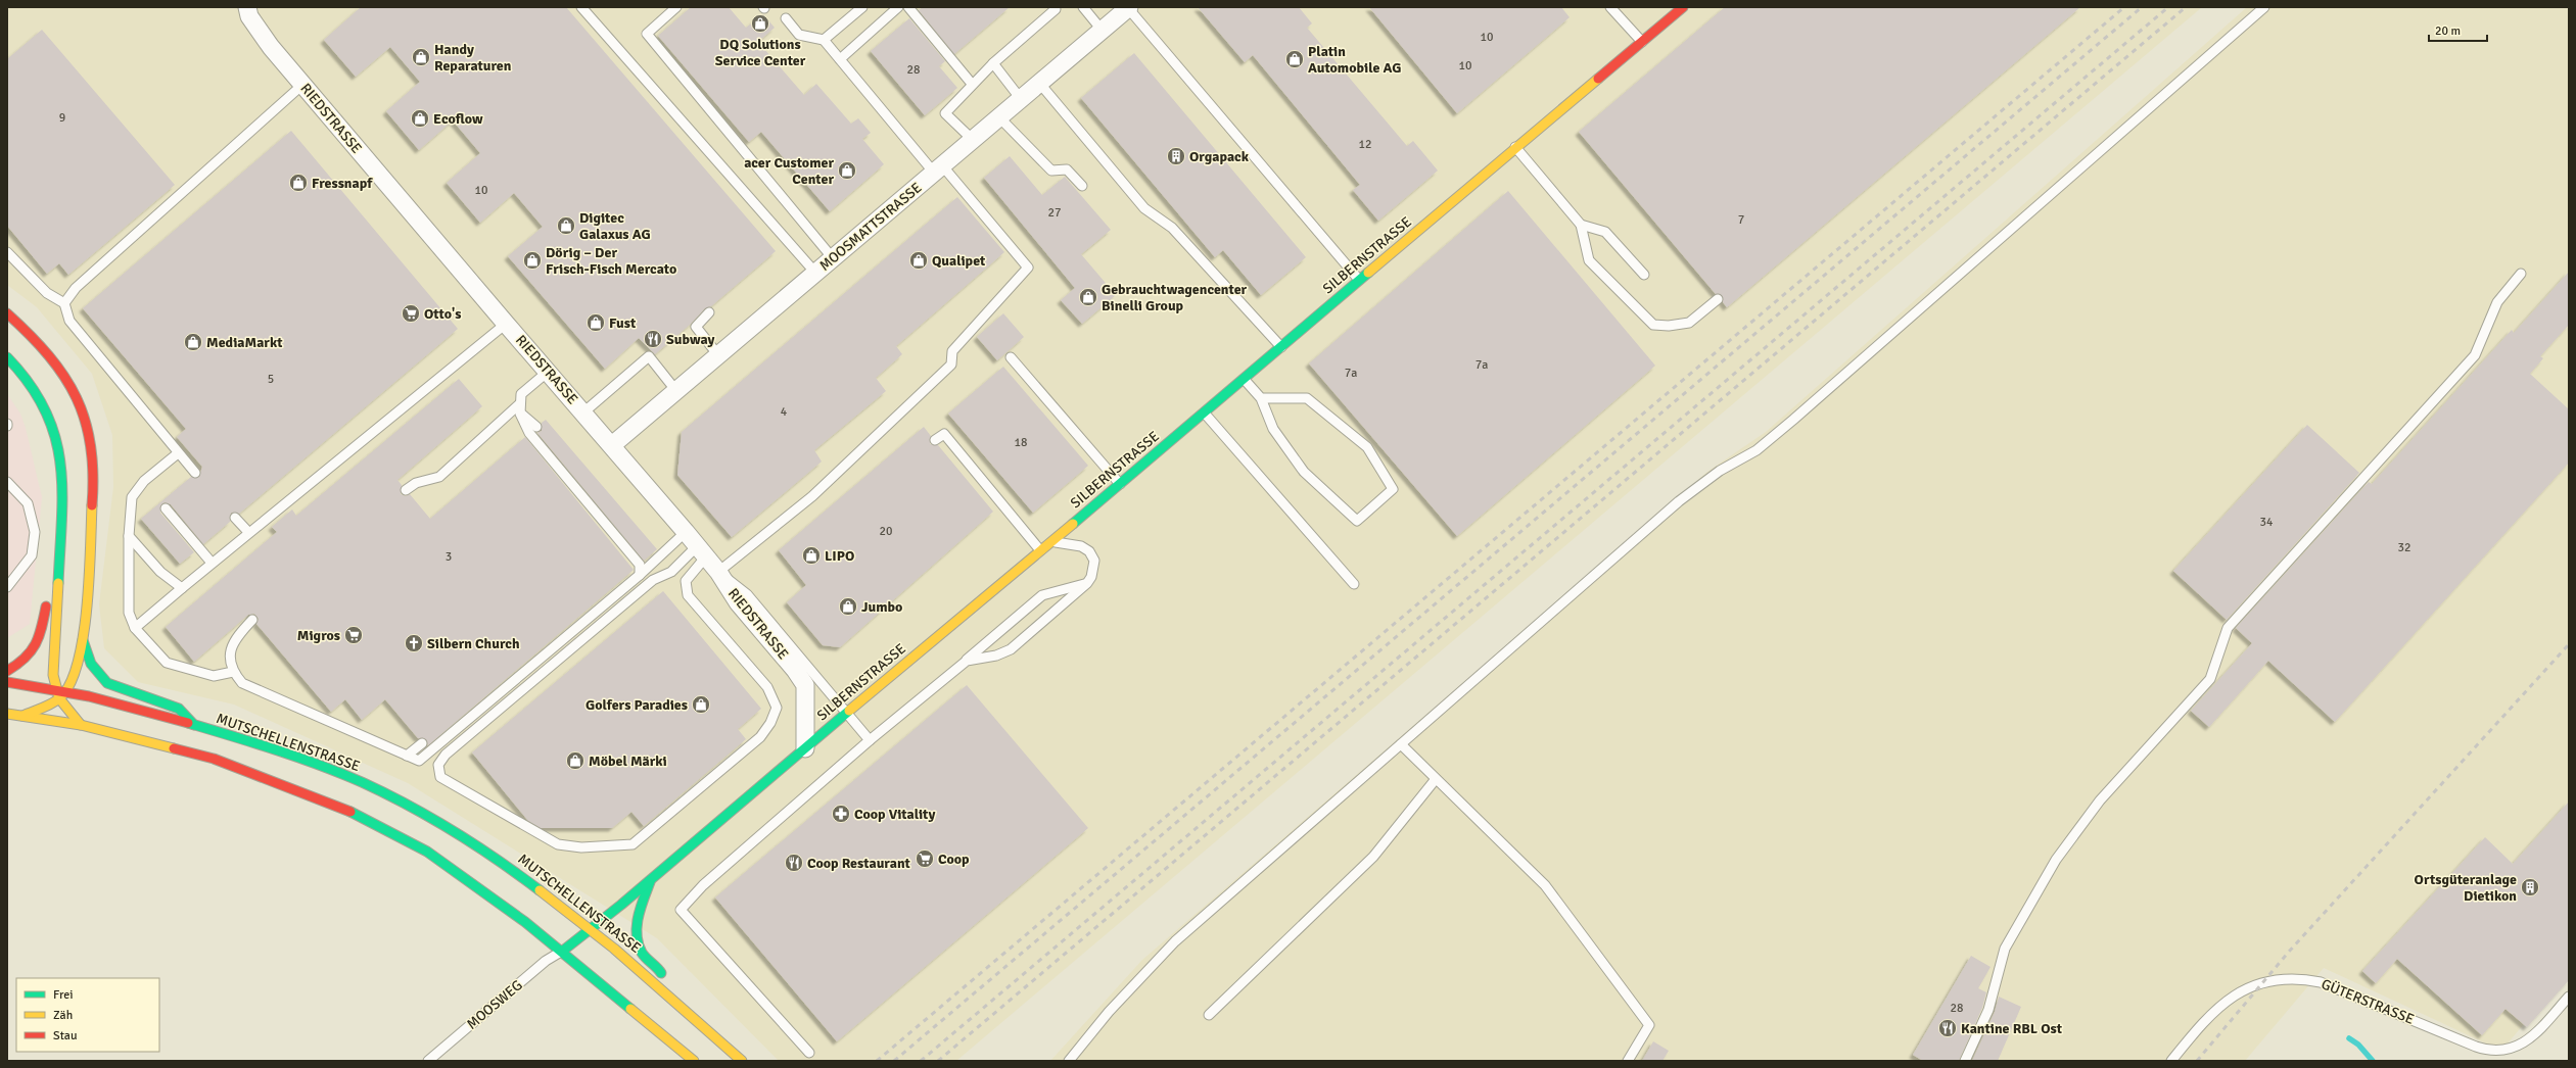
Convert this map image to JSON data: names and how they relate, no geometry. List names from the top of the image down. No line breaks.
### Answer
{"streets":{"main road":["SILBERNSTRASSE","MUTSCHELLENSTRASSE"],"street":["RIEDSTRASSE","MOOSMATTSTRASSE"],"lane":["GÜTERSTRASSE","MOOSWEG"]},"crossings":[["RIEDSTRASSE","MOOSMATTSTRASSE"],["RIEDSTRASSE","SILBERNSTRASSE"],["SILBERNSTRASSE","MUTSCHELLENSTRASSE"],["SILBERNSTRASSE","MOOSWEG"]],"places":{"shop":["DQ Solutions Service Center","Handy Reparaturen","Platin Automobile AG","Ecoflow","acer Customer Center","Fressnapf","Digitec Galaxus AG","Dörig – Der Frisch-Fisch Mercato","Qualipet","Gebrauchtwagencenter Binelli Group","Fust","MediaMarkt","LIPO","Jumbo","Golfers Paradies","Möbel Märki"],"building":["Orgapack","Ortsgüteranlage Dietikon"],"supermarket":["Otto's","Migros","Coop"],"restaurant":["Subway","Coop Restaurant","Kantine RBL Ost"],"church":["Silbern Church"],"pharmacy":["Coop Vitality"]},"house_numbers":["10","10","28","9","12","10","27","7","7a","7a","5","4","18","34","20","32","3","28"],"legend":["Frei","Zäh","Stau"],"scale_bar":"20 m"}
